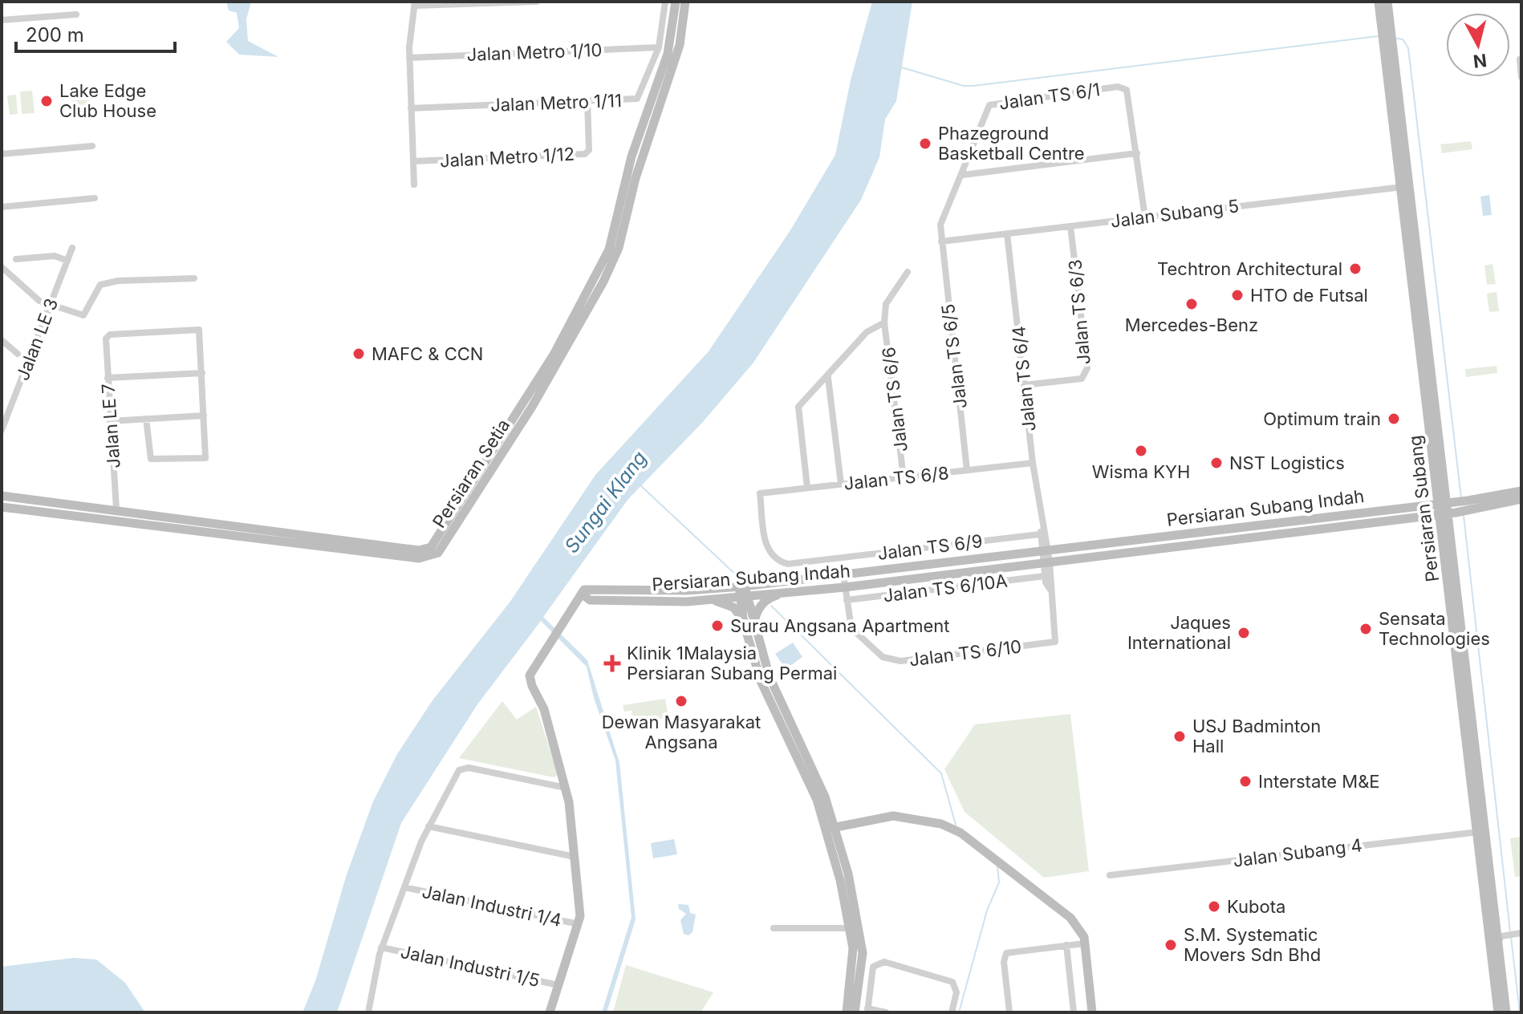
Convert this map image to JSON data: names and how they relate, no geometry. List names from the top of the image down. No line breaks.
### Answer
{"streets":{"street":["Jalan Metro 1/10","Jalan TS 6/1","Jalan Metro 1/11","Jalan Metro 1/12","Jalan Subang 5","Jalan TS 6/3","Jalan LE 3","Jalan TS 6/5","Jalan TS 6/4","Jalan TS 6/6","Jalan LE 7","Persiaran Setia","Jalan TS 6/8","Persiaran Subang Indah","Persiaran Subang","Jalan TS 6/9","Jalan TS 6/10A","Jalan TS 6/10","Jalan Subang 4","Jalan Industri 1/4","Jalan Industri 1/5"]},"crossings":[["Jalan Metro 1/10","Jalan Metro 1/11"],["Jalan Metro 1/10","Jalan Metro 1/12"],["Jalan TS 6/1","Jalan Subang 5"],["Jalan TS 6/1","Jalan TS 6/5"],["Jalan Metro 1/11","Jalan Metro 1/12"],["Jalan Subang 5","Jalan TS 6/3"],["Jalan Subang 5","Jalan TS 6/5"],["Jalan Subang 5","Jalan TS 6/4"],["Jalan Subang 5","Persiaran Subang"],["Jalan TS 6/3","Jalan TS 6/4"],["Jalan TS 6/5","Jalan TS 6/8"],["Jalan TS 6/4","Jalan TS 6/8"],["Jalan TS 6/4","Persiaran Subang Indah"],["Jalan TS 6/4","Jalan TS 6/9"],["Jalan TS 6/4","Jalan TS 6/10"],["Jalan TS 6/6","Jalan TS 6/8"],["Jalan LE 7","Persiaran Setia"],["Jalan TS 6/8","Jalan TS 6/9"],["Persiaran Subang Indah","Persiaran Subang"],["Persiaran Subang Indah","Jalan TS 6/10"],["Persiaran Subang","Jalan Subang 4"],["Jalan TS 6/10A","Jalan TS 6/10"]],"water":["Sungai Klang"],"places":{"other":["Lake Edge Club House","Phazeground Basketball Centre","Techtron Architectural","HTO de Futsal","Mercedes-Benz","MAFC & CCN","Optimum train","Wisma KYH","NST Logistics","Surau Angsana Apartment","Sensata Technologies","Jaques International","Dewan Masyarakat Angsana","USJ Badminton Hall","Interstate M&E","Kubota","S.M. Systematic Movers Sdn Bhd"],"health":["Klinik 1Malaysia Persiaran Subang Permai"]},"scale_bar":"200 m","north":"bottom"}
